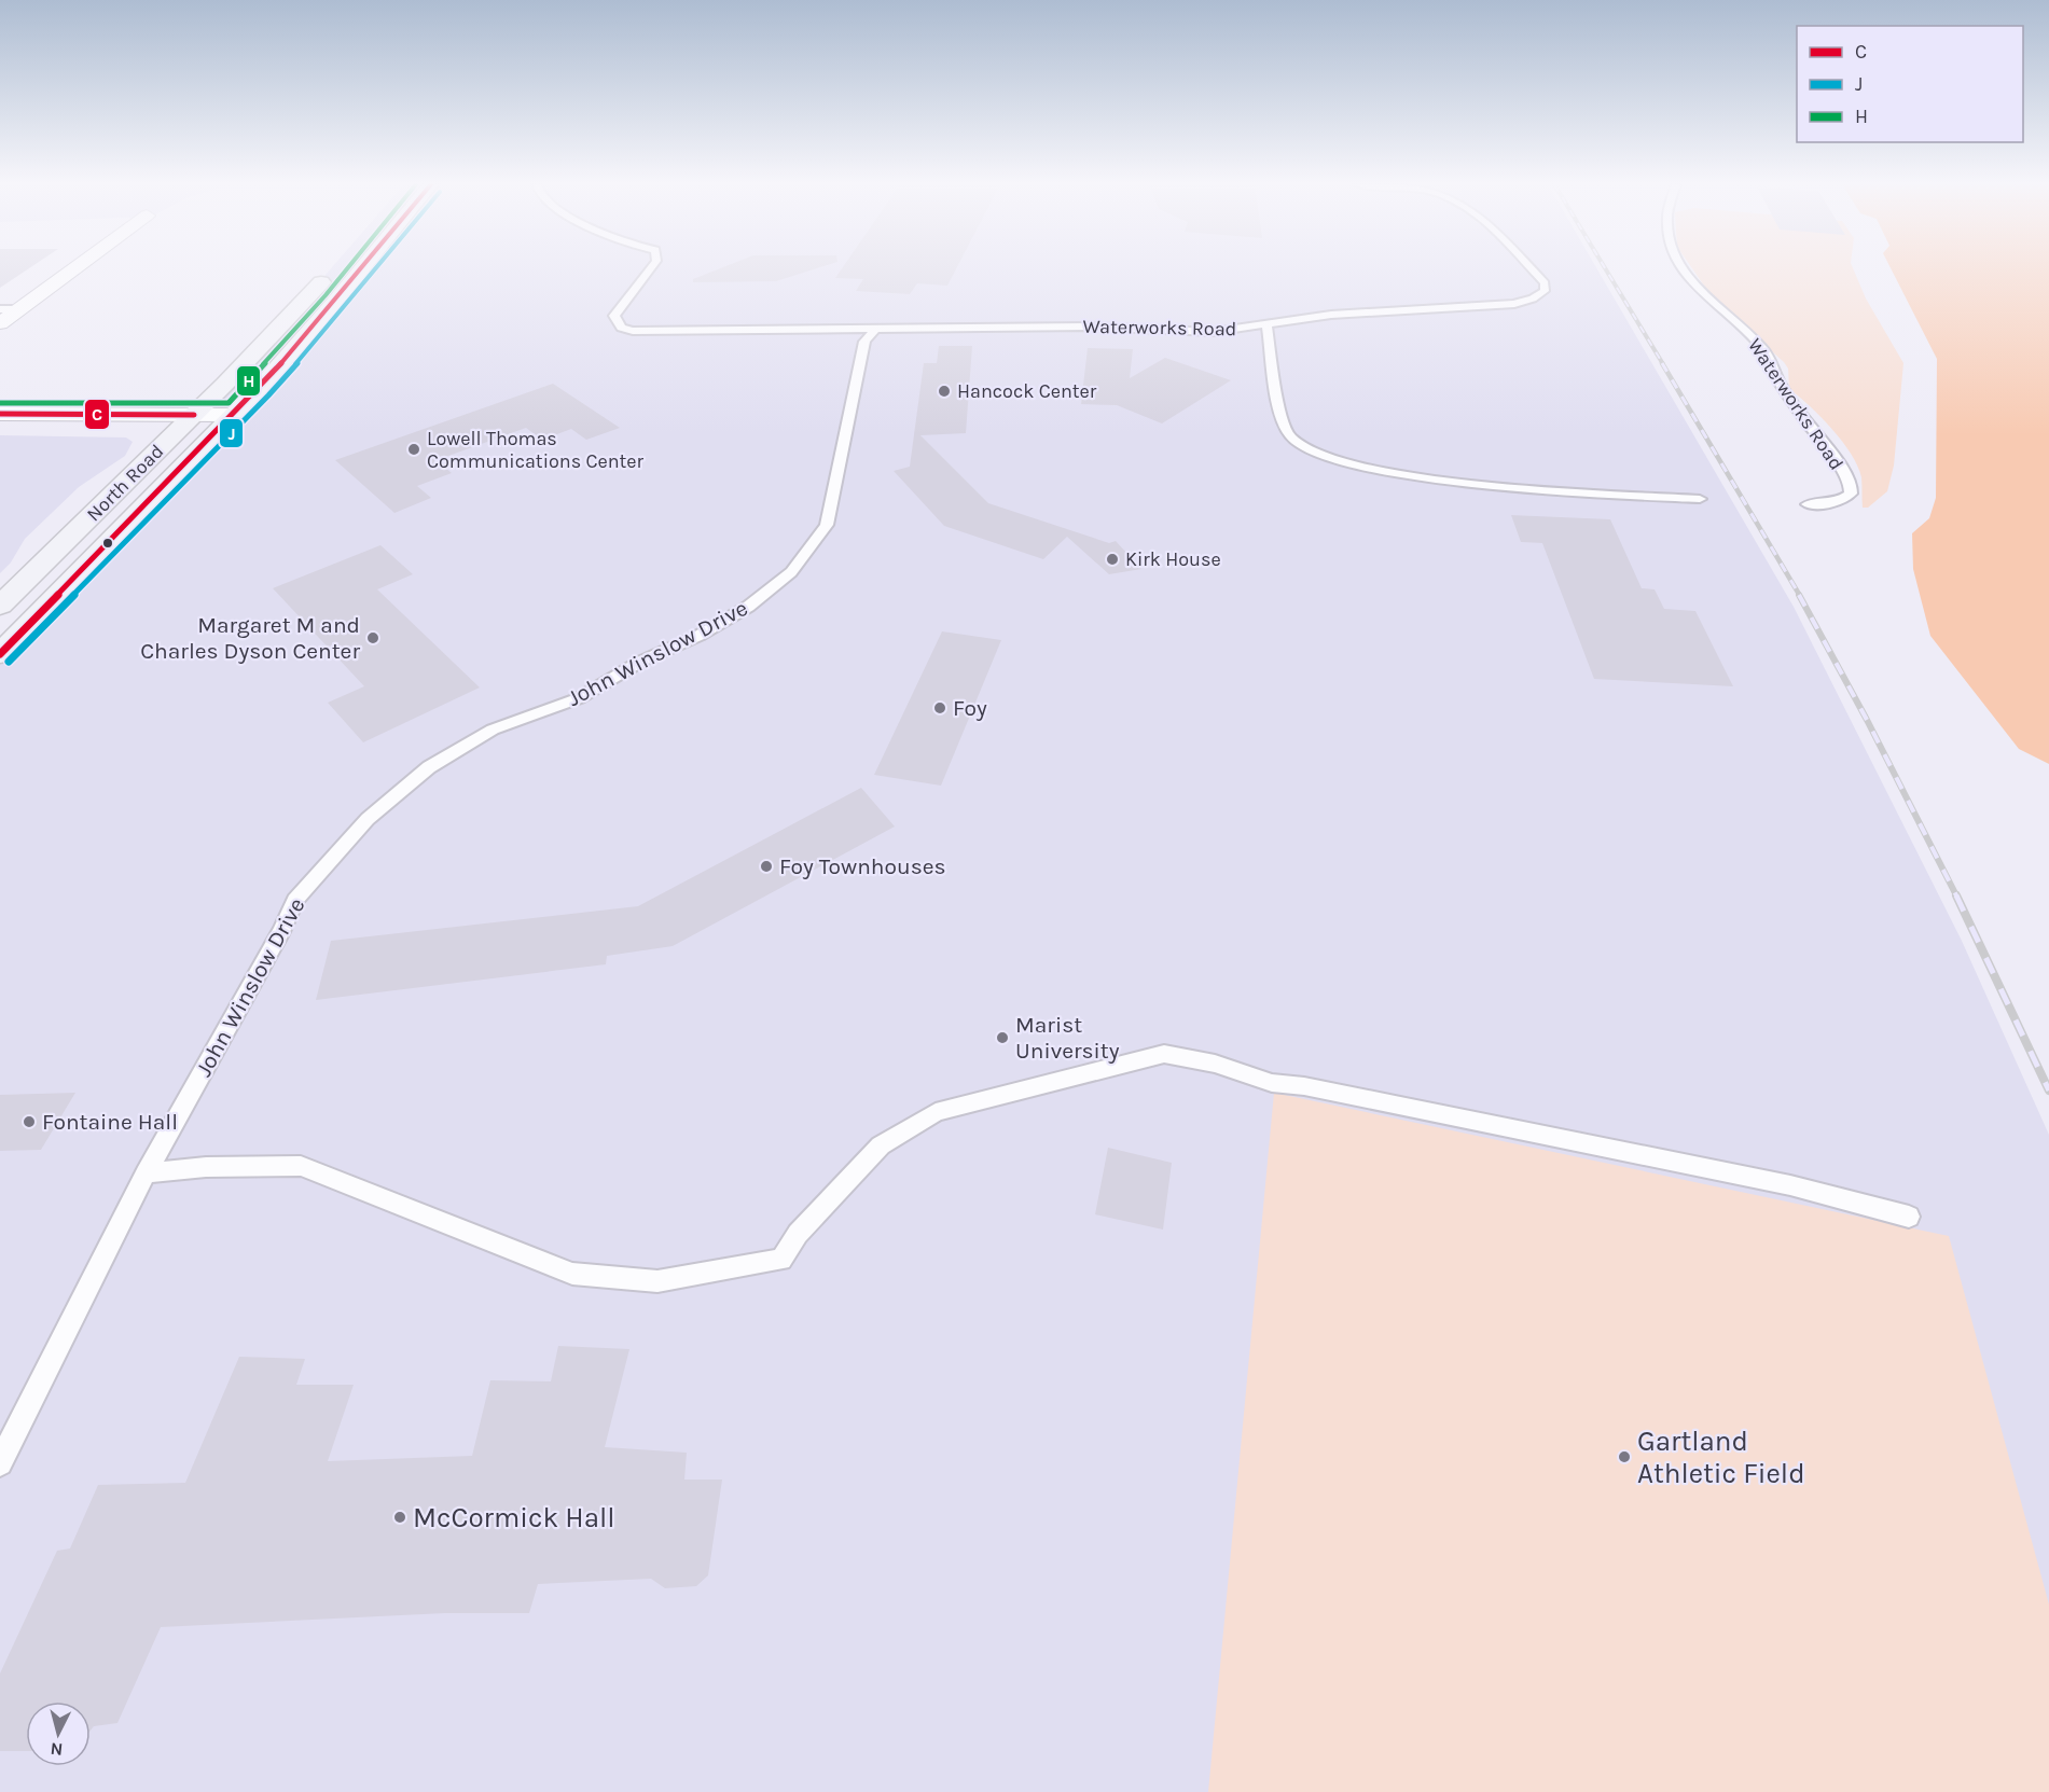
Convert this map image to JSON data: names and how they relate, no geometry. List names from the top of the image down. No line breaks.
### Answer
{"streets":{"highway":["North Road"],"lane":["Waterworks Road","John Winslow Drive"]},"crossings":[["Waterworks Road","John Winslow Drive"]],"places":["Hancock Center","Lowell Thomas Communications Center","Kirk House","Margaret M and Charles Dyson Center","Foy","Foy Townhouses","Marist University","Fontaine Hall","Gartland Athletic Field","McCormick Hall"],"lines":["transit line C","transit line J","transit line H"],"legend":["C","J","H"],"north":"bottom"}
